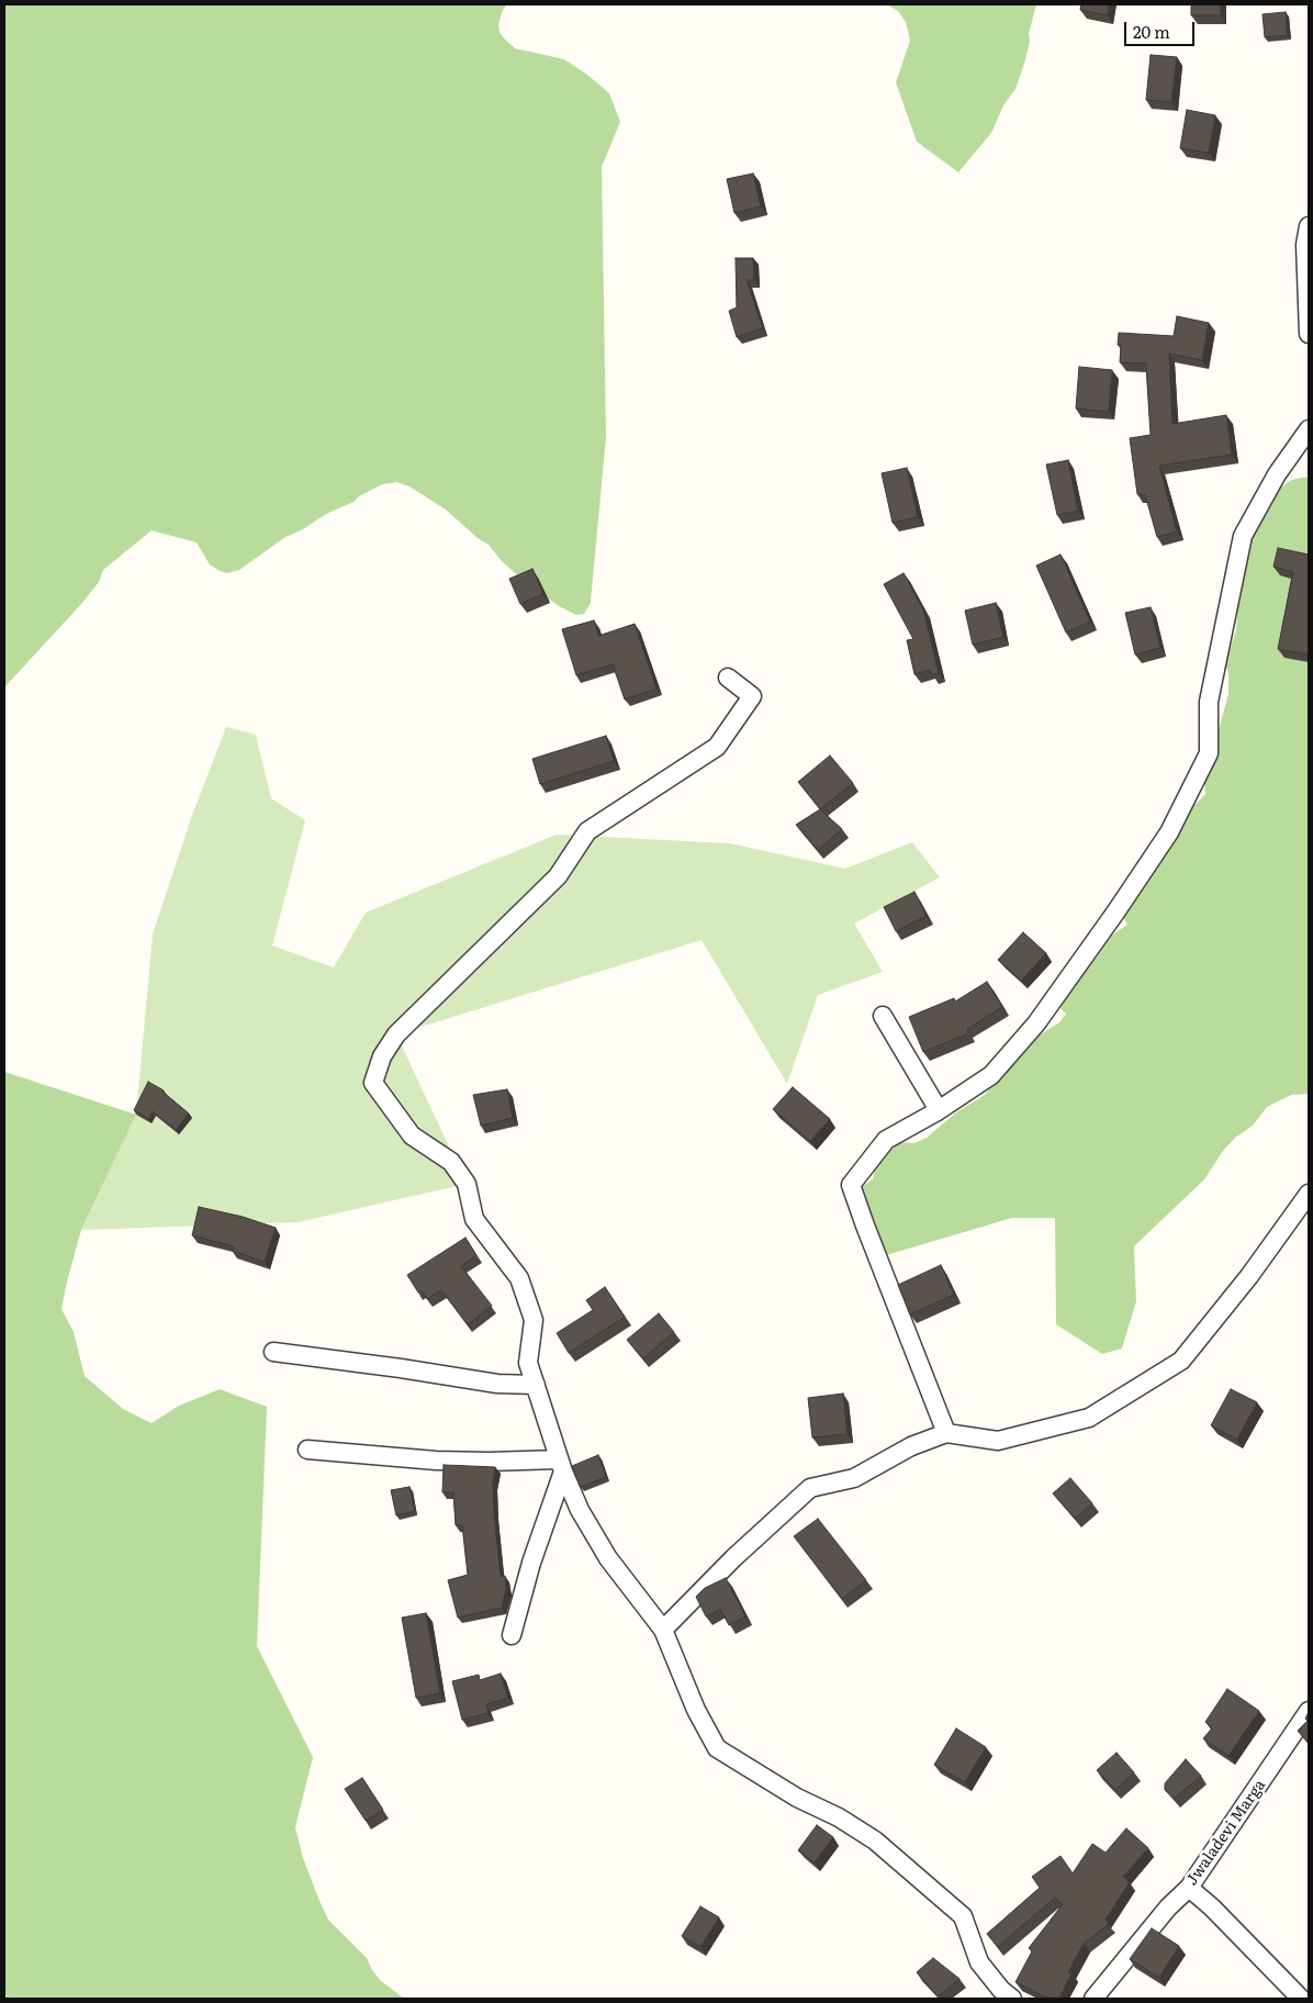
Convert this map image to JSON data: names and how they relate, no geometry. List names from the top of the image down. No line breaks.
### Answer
{"streets":{"street":["Jwaladevi Marga"]},"scale_bar":"20 m"}
